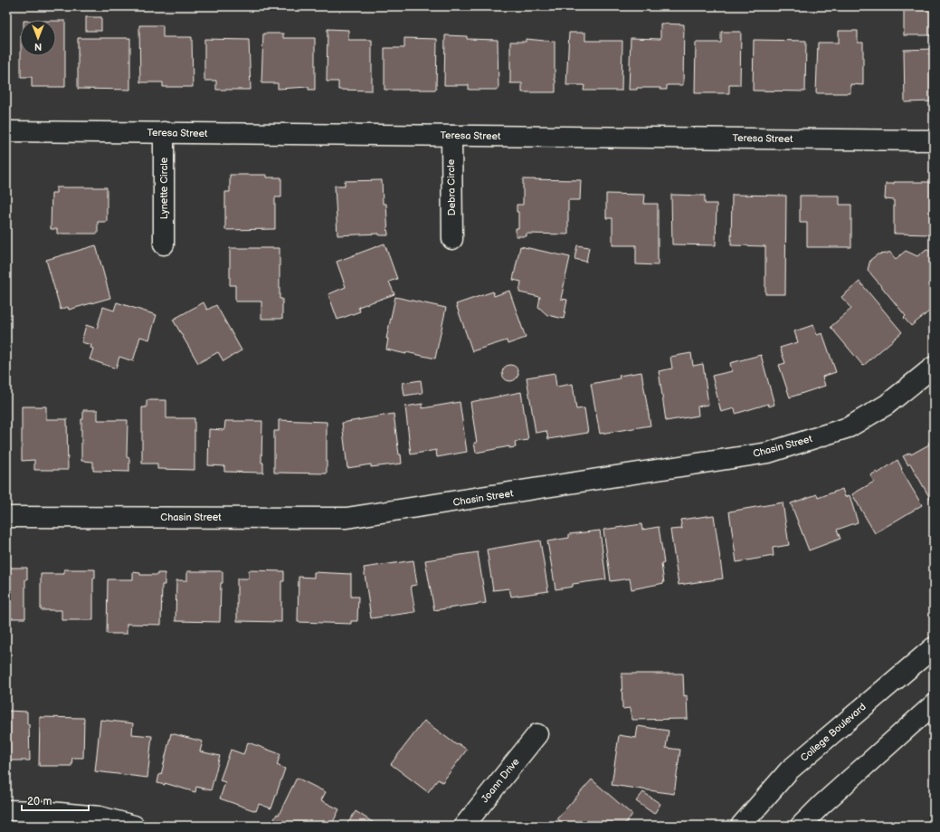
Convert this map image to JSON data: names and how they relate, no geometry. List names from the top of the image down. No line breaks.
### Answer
{"streets":{"street":["Teresa Street","Debra Circle","Lynette Circle","Chasin Street","College Boulevard","Joann Drive"]},"crossings":[["Teresa Street","Debra Circle"],["Teresa Street","Lynette Circle"]],"scale_bar":"20 m","north":"bottom"}
